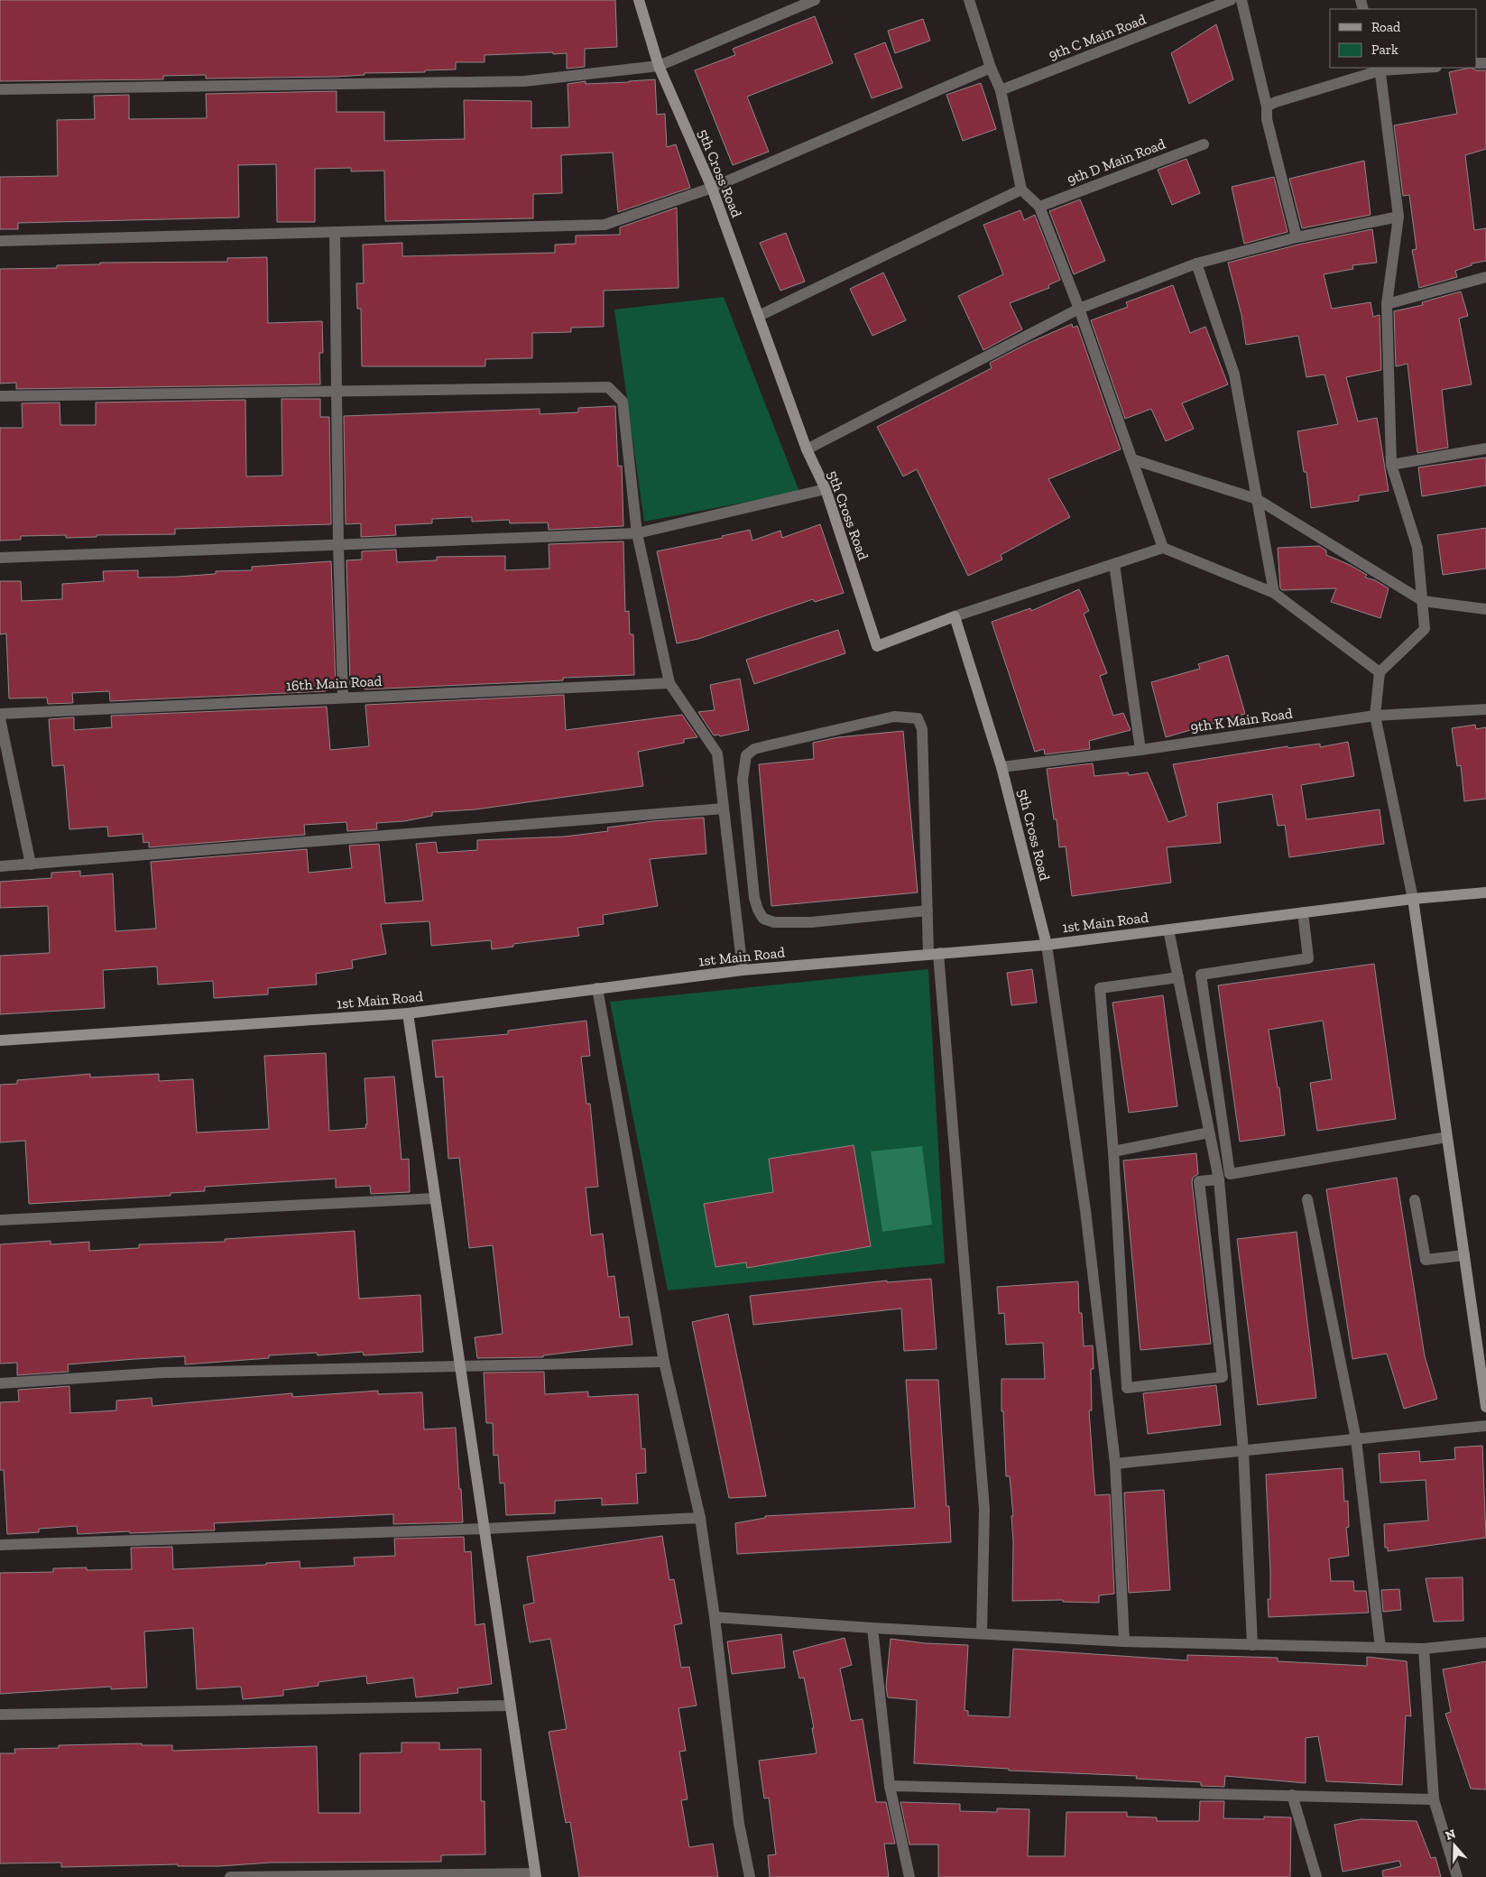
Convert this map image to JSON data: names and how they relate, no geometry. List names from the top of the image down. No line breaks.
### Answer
{"streets":{"street":["9th C Main Road","9th D Main Road","5th Cross Road","16th Main Road","9th K Main Road","1st Main Road"]},"crossings":[["5th Cross Road","9th K Main Road"],["5th Cross Road","1st Main Road"]],"legend":["Road","Park"],"north":"top"}
